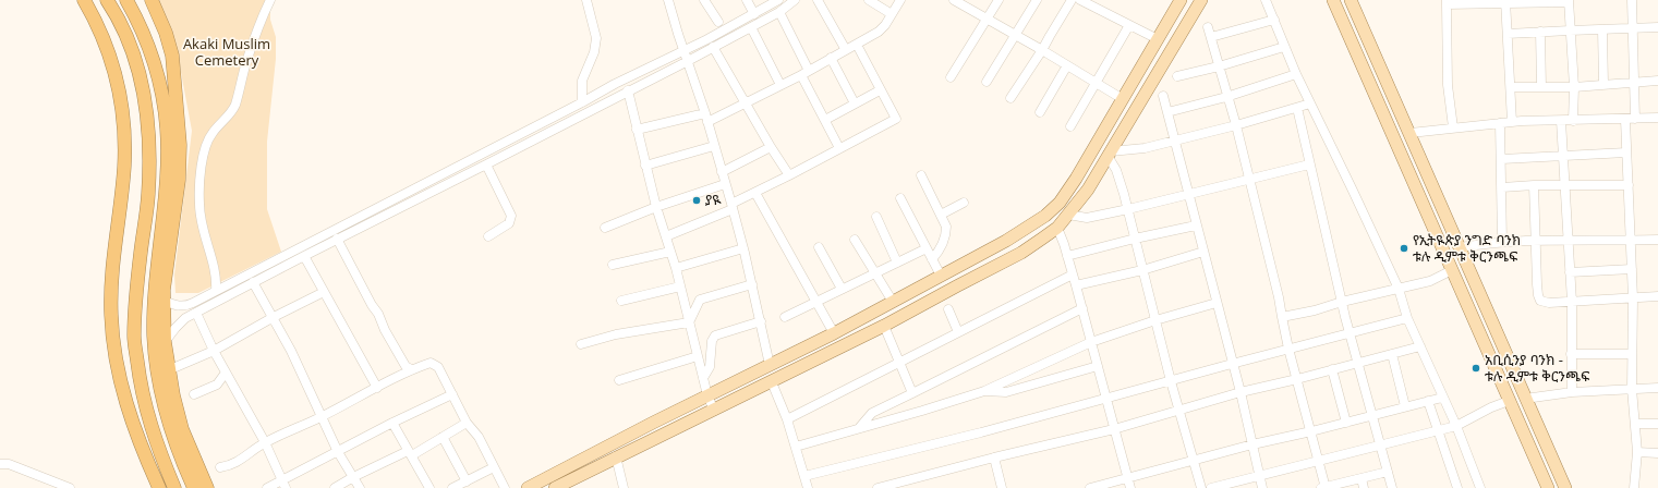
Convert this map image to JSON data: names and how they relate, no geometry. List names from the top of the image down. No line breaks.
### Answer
{"parks":["Akaki Muslim Cemetery"],"places":["ያዪ","የኢትዪጵያ ንግድ ባንክ ቱሉ ዲምቱ ቅርንጫፍ","አቢሲንያ ባንክ - ቱሉ ዲምቱ ቅርንጫፍ"]}
